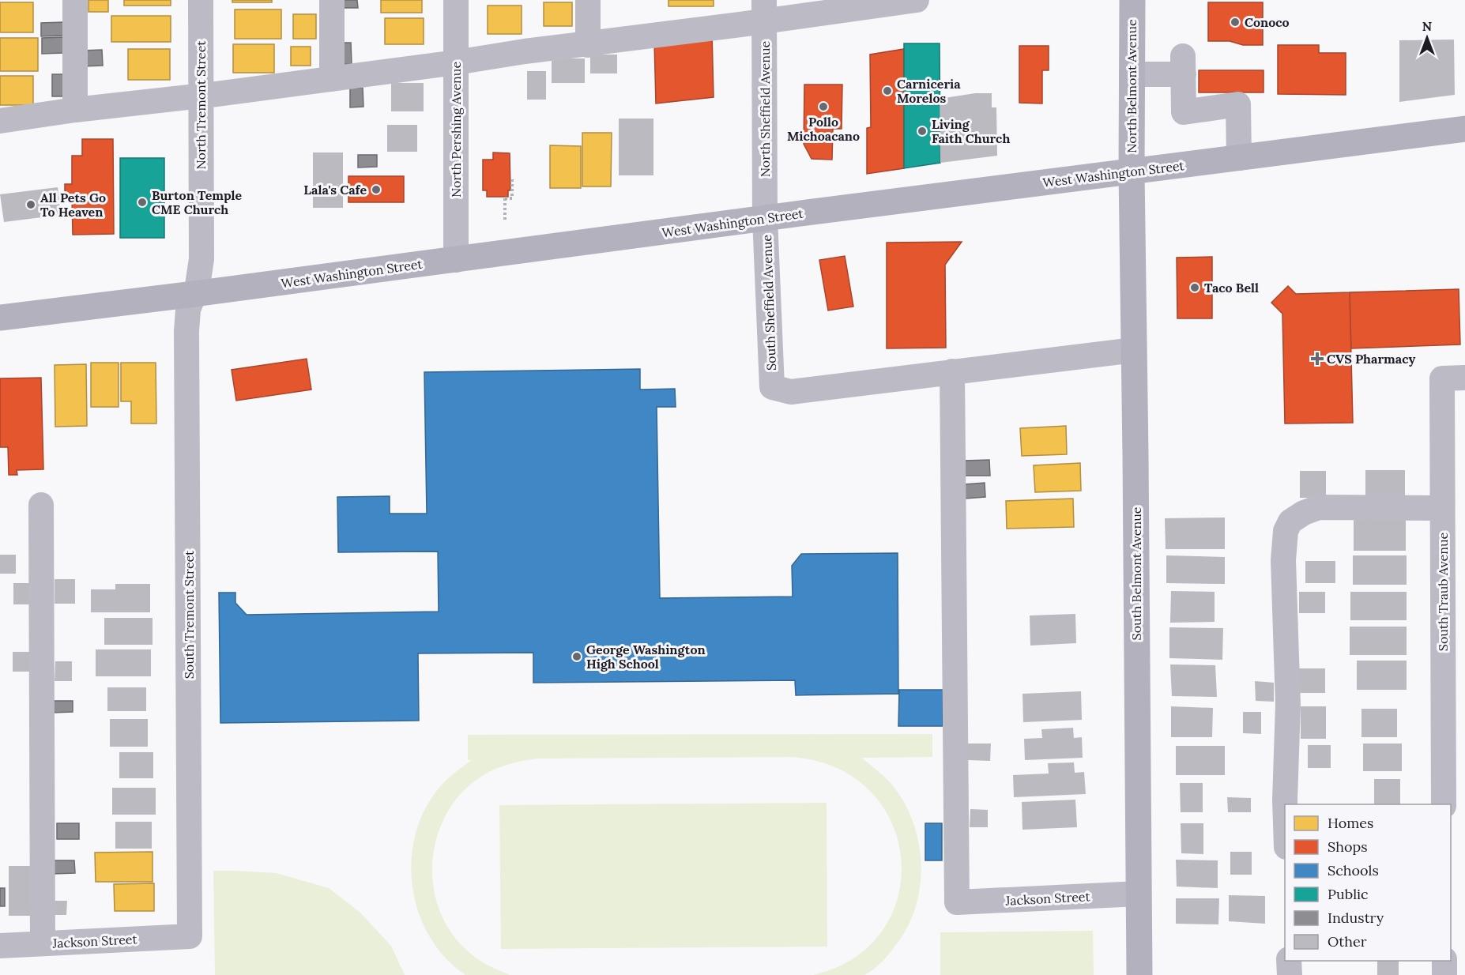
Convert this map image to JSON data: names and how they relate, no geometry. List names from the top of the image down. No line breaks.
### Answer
{"streets":{"main road":["North Belmont Avenue","West Washington Street","South Belmont Avenue"],"street":["North Tremont Street","North Sheffield Avenue","North Pershing Avenue","South Sheffield Avenue","South Traub Avenue","South Tremont Street","Jackson Street"]},"crossings":[["North Belmont Avenue","West Washington Street"],["North Belmont Avenue","South Belmont Avenue"],["North Tremont Street","West Washington Street"],["North Tremont Street","South Tremont Street"],["North Sheffield Avenue","West Washington Street"],["North Sheffield Avenue","South Sheffield Avenue"],["North Pershing Avenue","West Washington Street"],["West Washington Street","South Sheffield Avenue"],["West Washington Street","South Belmont Avenue"],["West Washington Street","South Tremont Street"],["South Sheffield Avenue","Jackson Street"],["South Belmont Avenue","Jackson Street"],["South Tremont Street","Jackson Street"]],"places":{"other":["Conoco","Carniceria Morelos","Pollo Michoacano","Living Faith Church","Lala's Cafe","Burton Temple CME Church","All Pets Go To Heaven","Taco Bell","George Washington High School"],"health":["CVS Pharmacy"]},"legend":["Homes","Shops","Schools","Public","Industry","Other"],"north":"top"}
